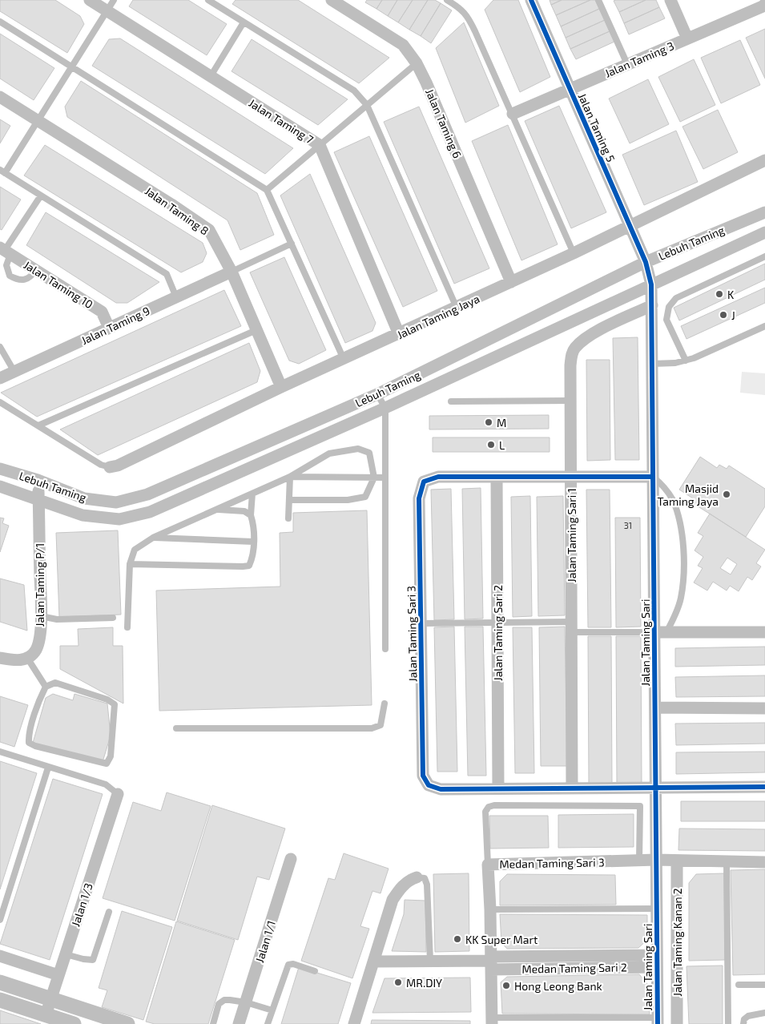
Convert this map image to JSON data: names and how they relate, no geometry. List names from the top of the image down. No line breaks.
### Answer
{"streets":{"street":["Jalan Taming 3","Jalan Taming 7","Jalan Taming 6","Jalan Taming 5","Jalan Taming 8","Lebuh Taming","Jalan Taming 10","Jalan Taming Jaya","Jalan Taming 9","Jalan Taming Sari 1","Jalan Taming P/1","Jalan Taming Sari 2","Jalan Taming Sari 3","Jalan Taming Sari","Medan Taming Sari 3","Jalan 1/3","Jalan 1/1","Jalan Taming Kanan 2","Medan Taming Sari 2"]},"crossings":[["Jalan Taming 3","Jalan Taming 5"],["Jalan Taming 7","Jalan Taming Jaya"],["Jalan Taming 6","Jalan Taming Jaya"],["Jalan Taming 5","Lebuh Taming"],["Jalan Taming 5","Jalan Taming Jaya"],["Jalan Taming 5","Jalan Taming Sari"],["Jalan Taming 8","Jalan Taming Jaya"],["Jalan Taming 8","Jalan Taming 9"],["Lebuh Taming","Jalan Taming P/1"],["Lebuh Taming","Jalan Taming Sari"],["Jalan Taming 10","Jalan Taming 9"],["Jalan Taming Sari 1","Jalan Taming Sari"],["Jalan Taming Sari 2","Jalan Taming Sari 3"],["Jalan Taming Sari","Medan Taming Sari 3"],["Jalan Taming Sari","Medan Taming Sari 2"],["Medan Taming Sari 3","Jalan Taming Kanan 2"],["Medan Taming Sari 3","Medan Taming Sari 2"]],"places":["K","J","M","L","Masjid Taming Jaya","KK Super Mart","MR.DIY","Hong Leong Bank"],"house_numbers":["31"]}
